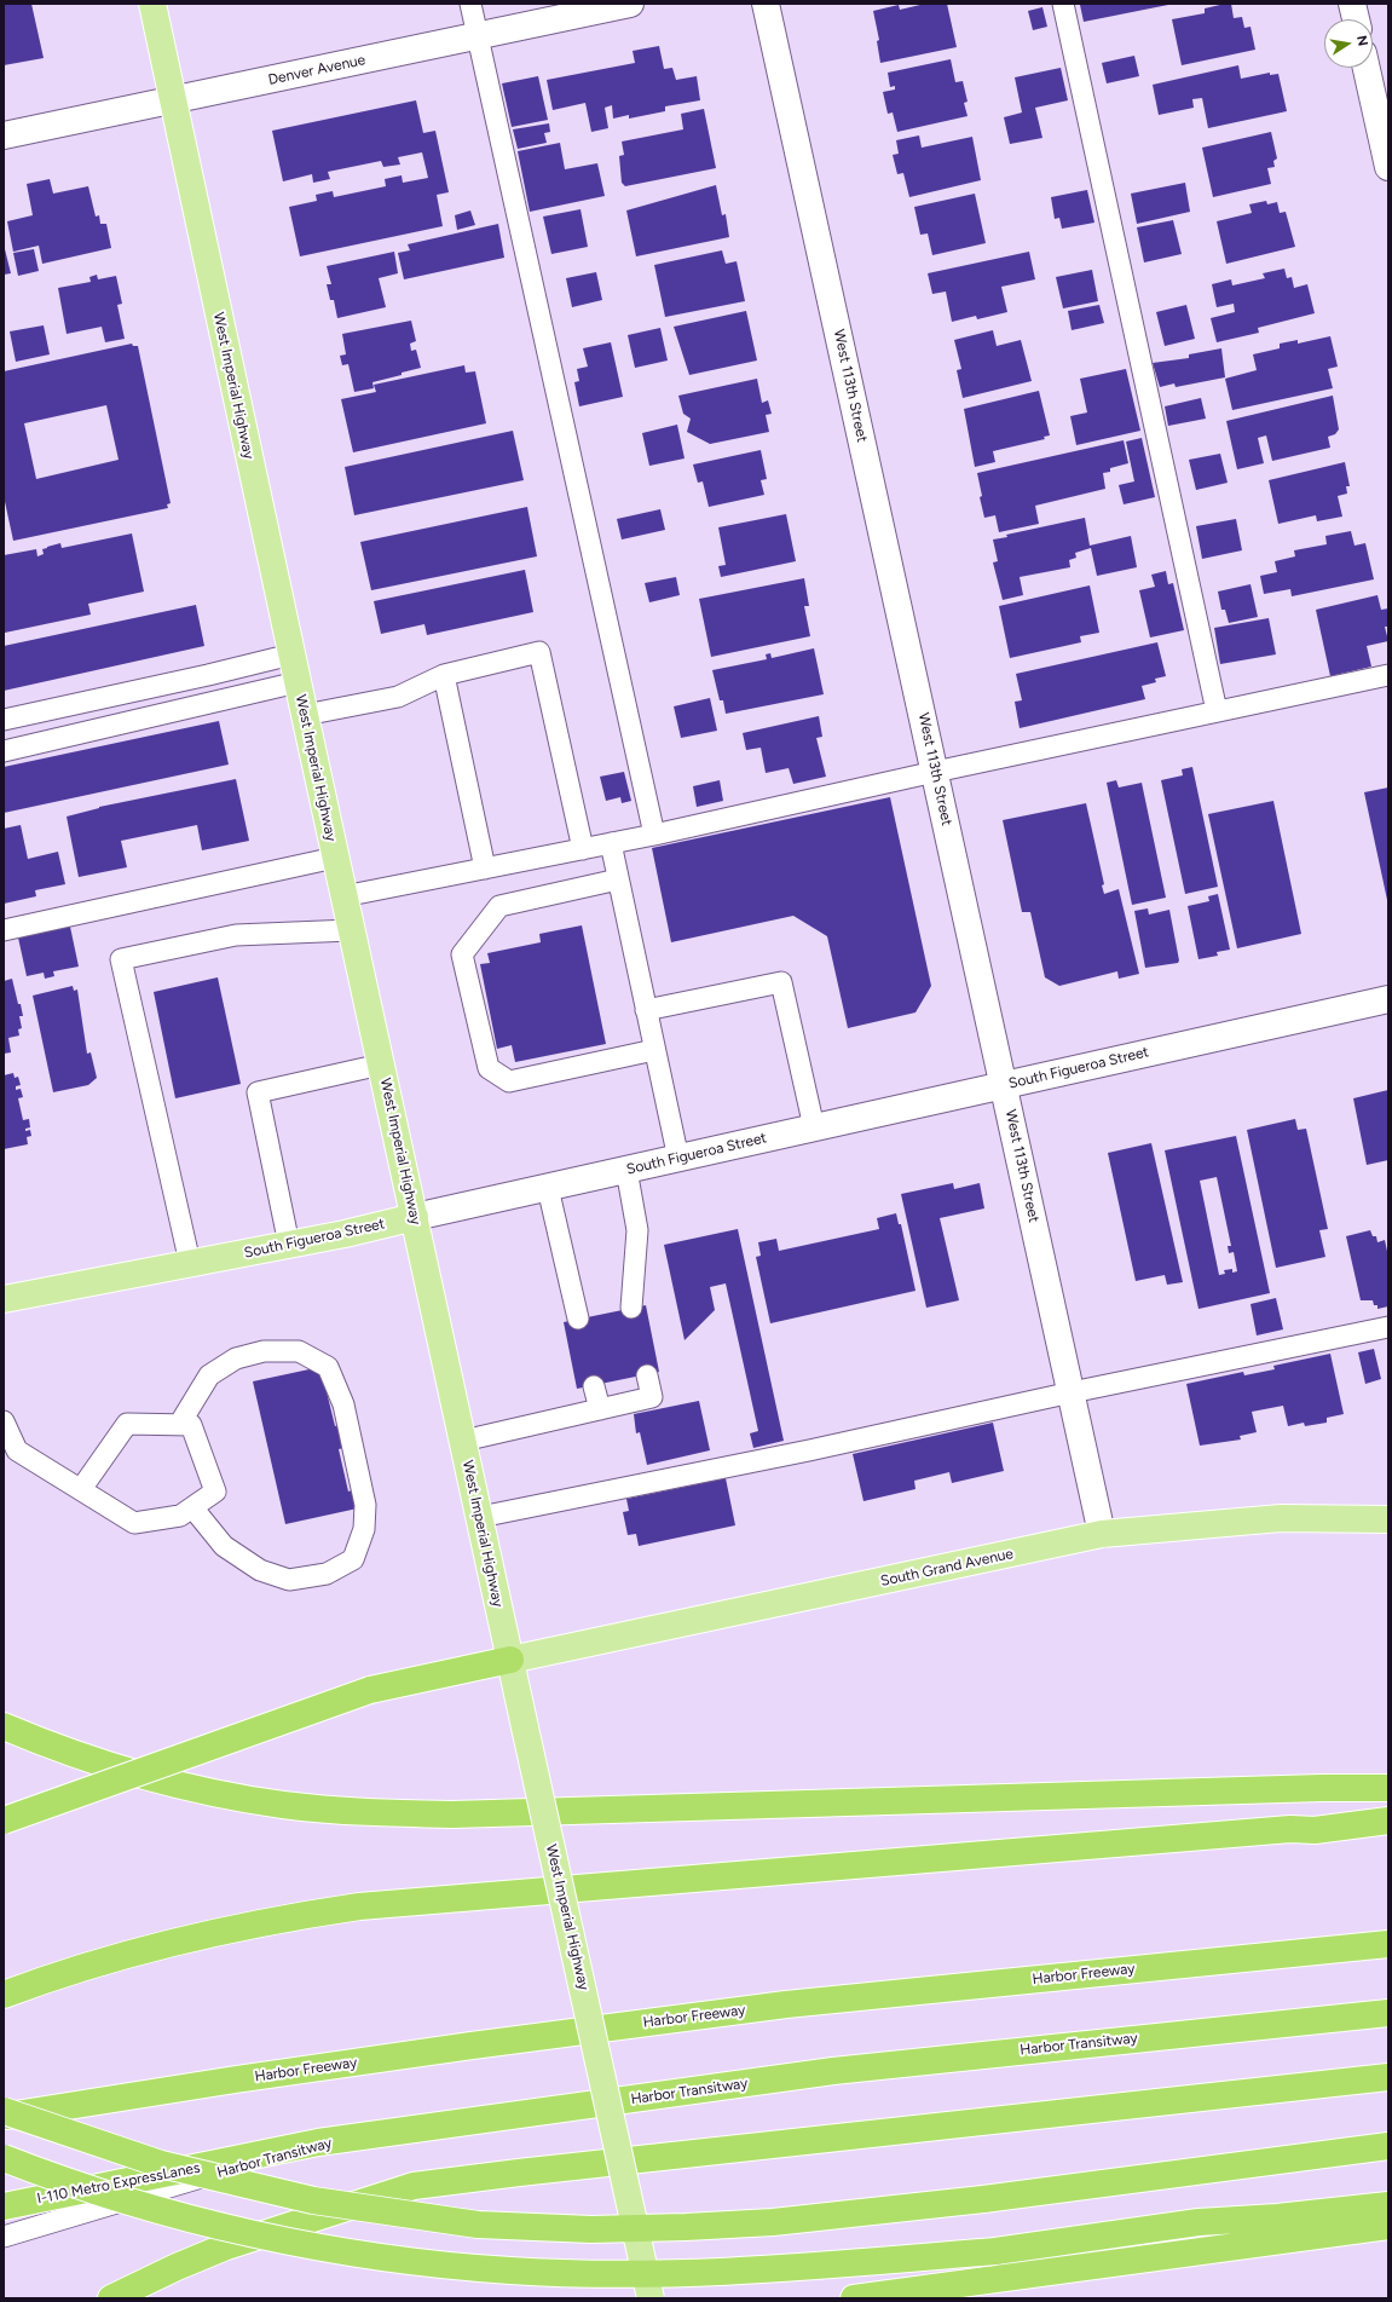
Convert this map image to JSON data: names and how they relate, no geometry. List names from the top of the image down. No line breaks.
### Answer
{"streets":{"highway":["Harbor Freeway","Harbor Transitway","I-110 Metro ExpressLanes"],"main road":["West Imperial Highway","South Figueroa Street","South Grand Avenue"],"street":["Denver Avenue","West 113th Street"]},"crossings":[["Denver Avenue","West Imperial Highway"],["West Imperial Highway","South Figueroa Street"],["West Imperial Highway","South Grand Avenue"],["West 113th Street","South Figueroa Street"],["West 113th Street","South Grand Avenue"],["Harbor Transitway","I-110 Metro ExpressLanes"]],"north":"right"}
